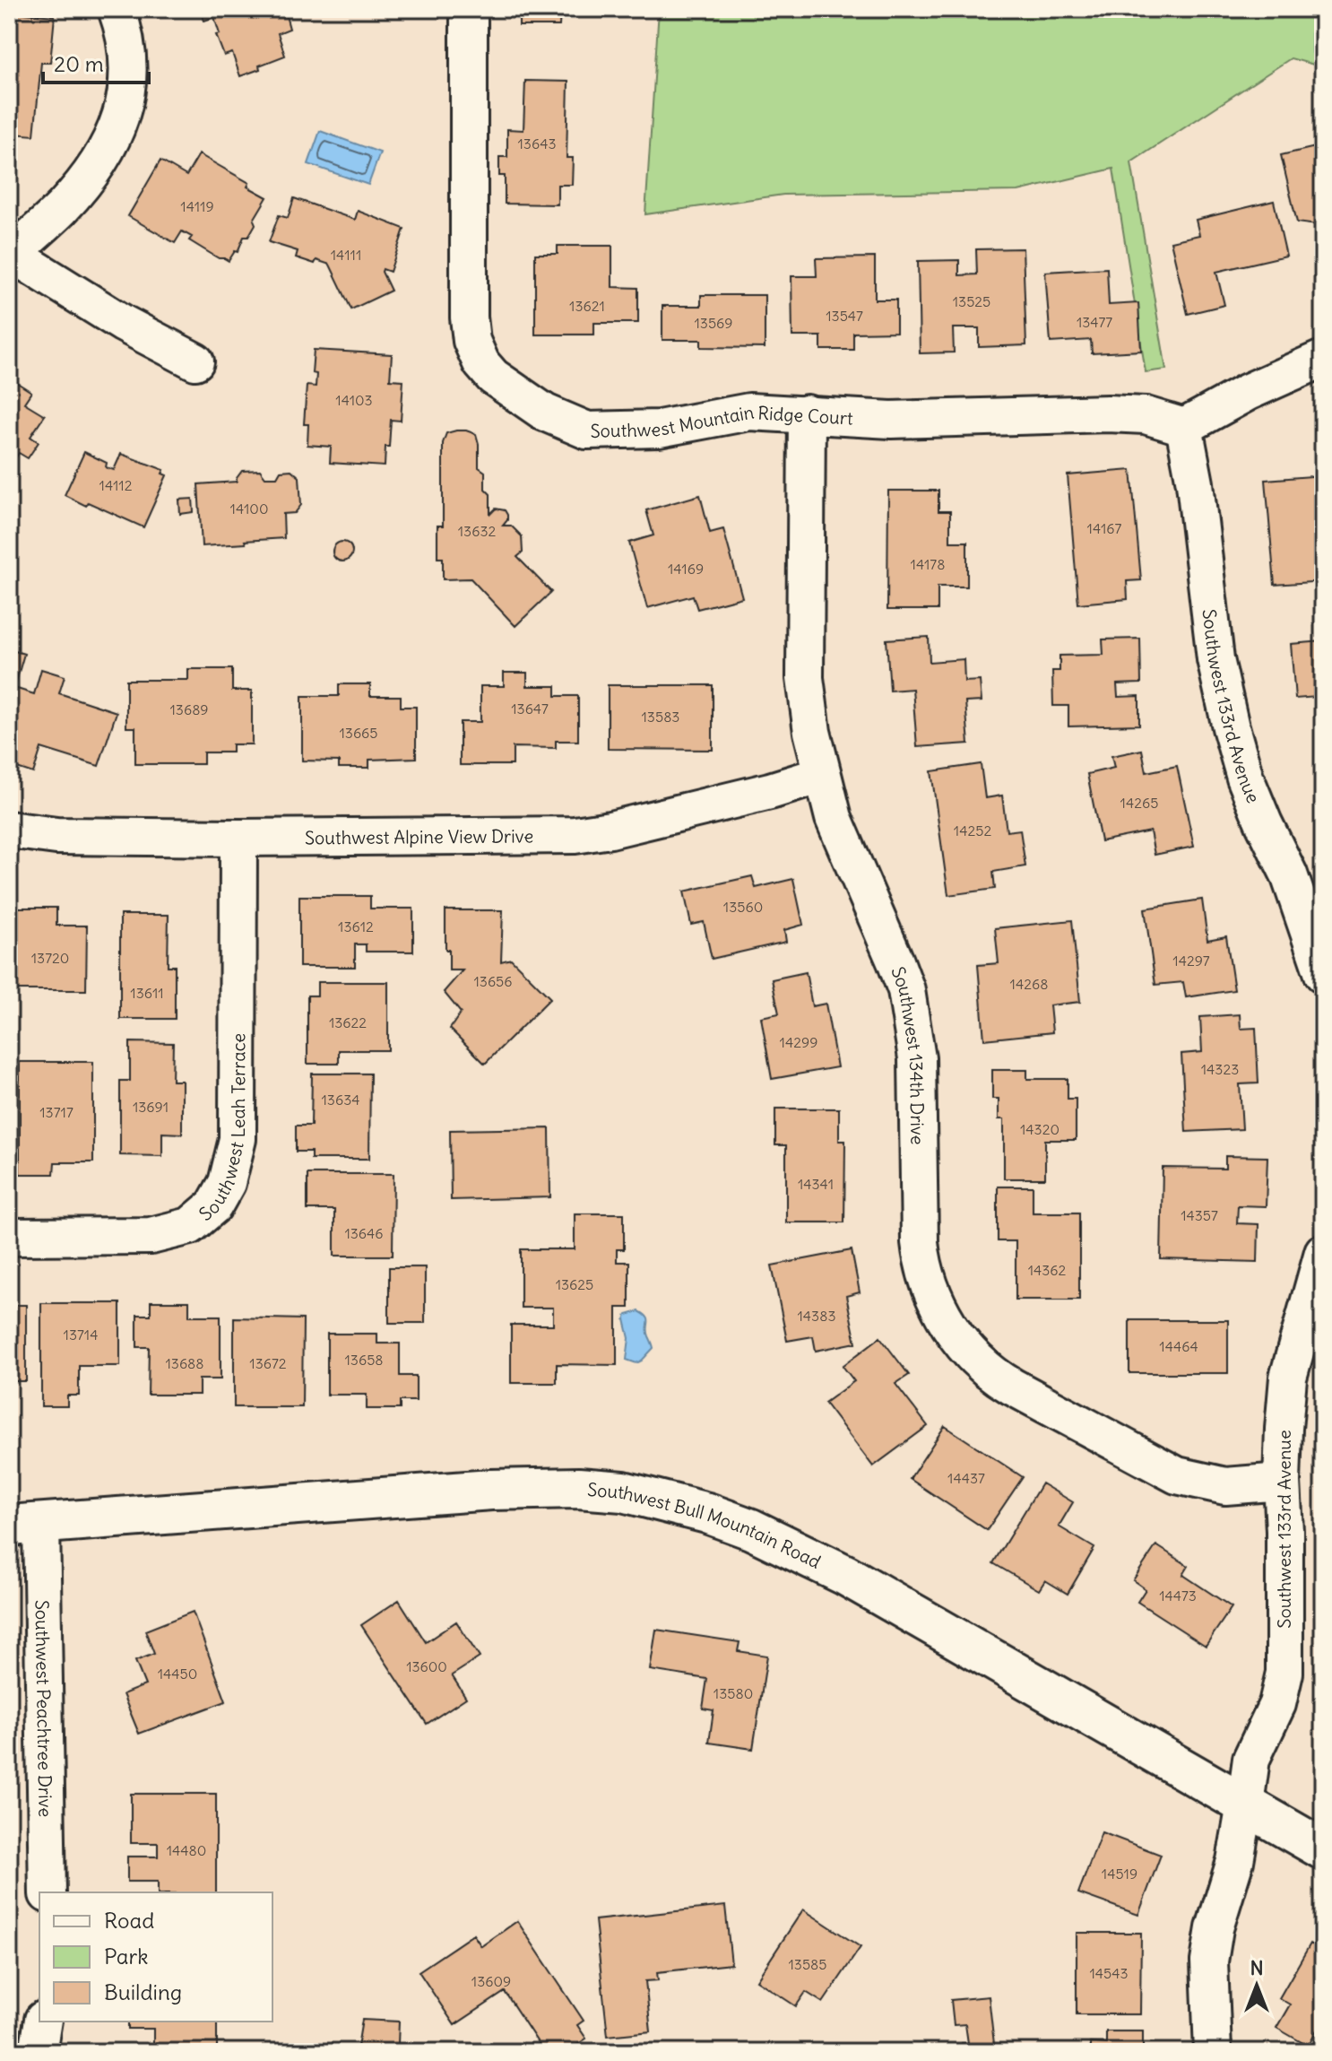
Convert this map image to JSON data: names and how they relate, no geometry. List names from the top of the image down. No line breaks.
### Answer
{"streets":{"main road":["Southwest Bull Mountain Road"],"street":["Southwest Mountain Ridge Court","Southwest 133rd Avenue","Southwest Alpine View Drive","Southwest 134th Drive","Southwest Leah Terrace","Southwest Peachtree Drive"]},"crossings":[["Southwest Mountain Ridge Court","Southwest 133rd Avenue"],["Southwest Mountain Ridge Court","Southwest 134th Drive"],["Southwest 133rd Avenue","Southwest 134th Drive"],["Southwest 133rd Avenue","Southwest Bull Mountain Road"],["Southwest Alpine View Drive","Southwest 134th Drive"],["Southwest Alpine View Drive","Southwest Leah Terrace"],["Southwest Bull Mountain Road","Southwest Peachtree Drive"]],"house_numbers":["13643","14119","14111","13525","13621","13547","13477","13569","14103","14112","14100","14167","13632","14178","14169","13647","13689","13583","13665","14265","14252","13560","13612","13720","14297","13656","14268","13611","13622","14299","14323","13634","13691","13717","14320","14341","14357","13646","14362","13625","14383","13714","14464","13658","13688","13672","14437","14473","13600","14450","13580","14480","14519","13585","14543","13609"],"legend":["Road","Park","Building"],"scale_bar":"20 m","north":"top"}
